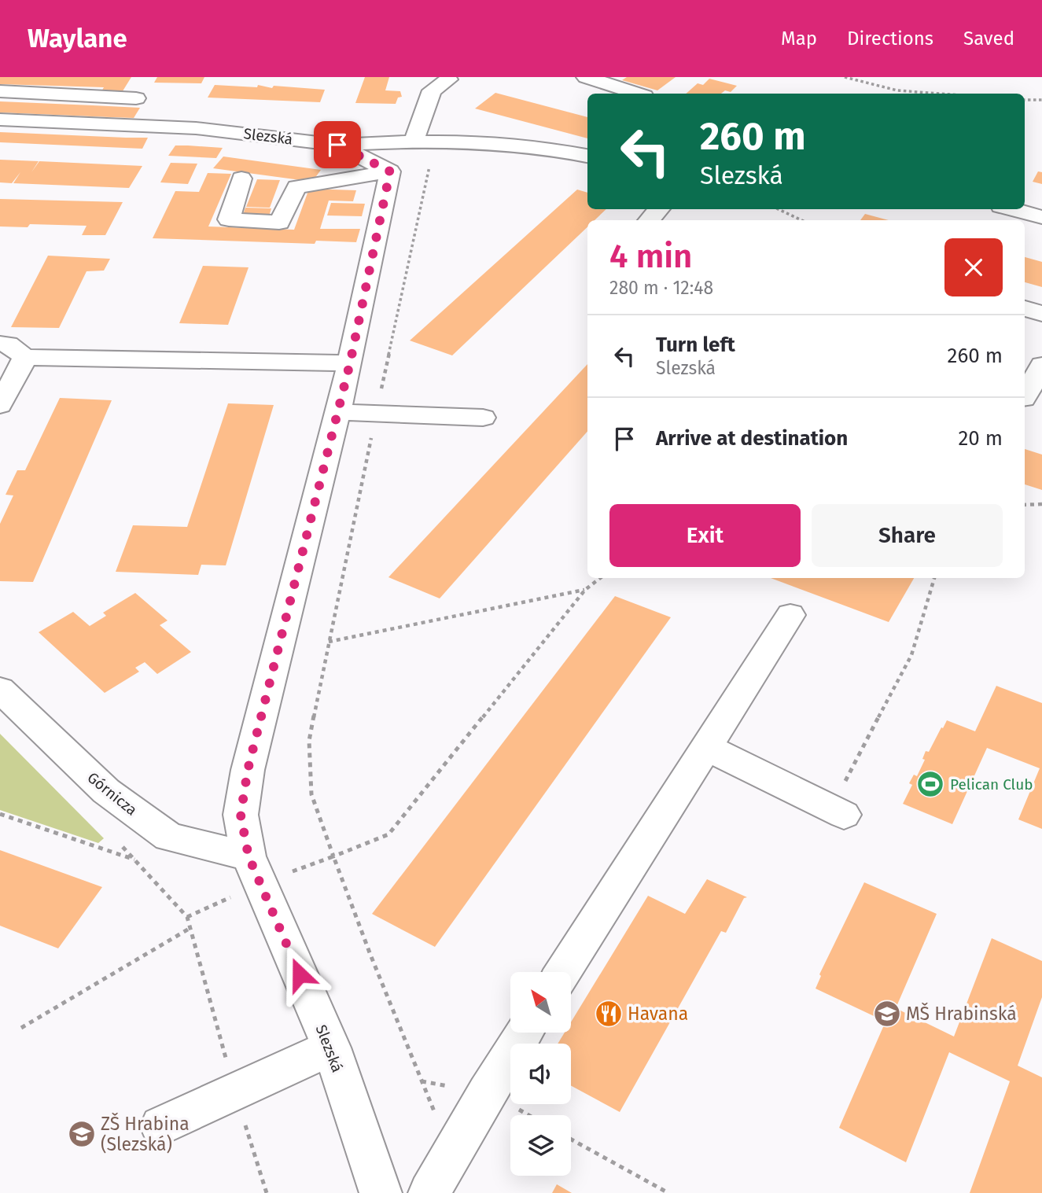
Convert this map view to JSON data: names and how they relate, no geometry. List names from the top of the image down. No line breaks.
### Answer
{"streets":{"street":["Slezská","Górnicza"]},"crossings":[["Slezská","Górnicza"]],"places":{"sports":["Pelican Club"],"restaurant":["Havana"],"school or university":["MŠ Hrabinská","ZŠ Hrabina (Slezská)"]},"north":"top left","page":{"header":"Waylane","nav":["Map","Directions","Saved"],"turn":["260 m","Slezská"],"heading":["4 min","280 m · 12:48"],"list":[{"name":"Turn left","note":"Slezská","value":"260 m"},{"name":"Arrive at destination","value":"20 m"}],"buttons":["Exit","Share"]}}
